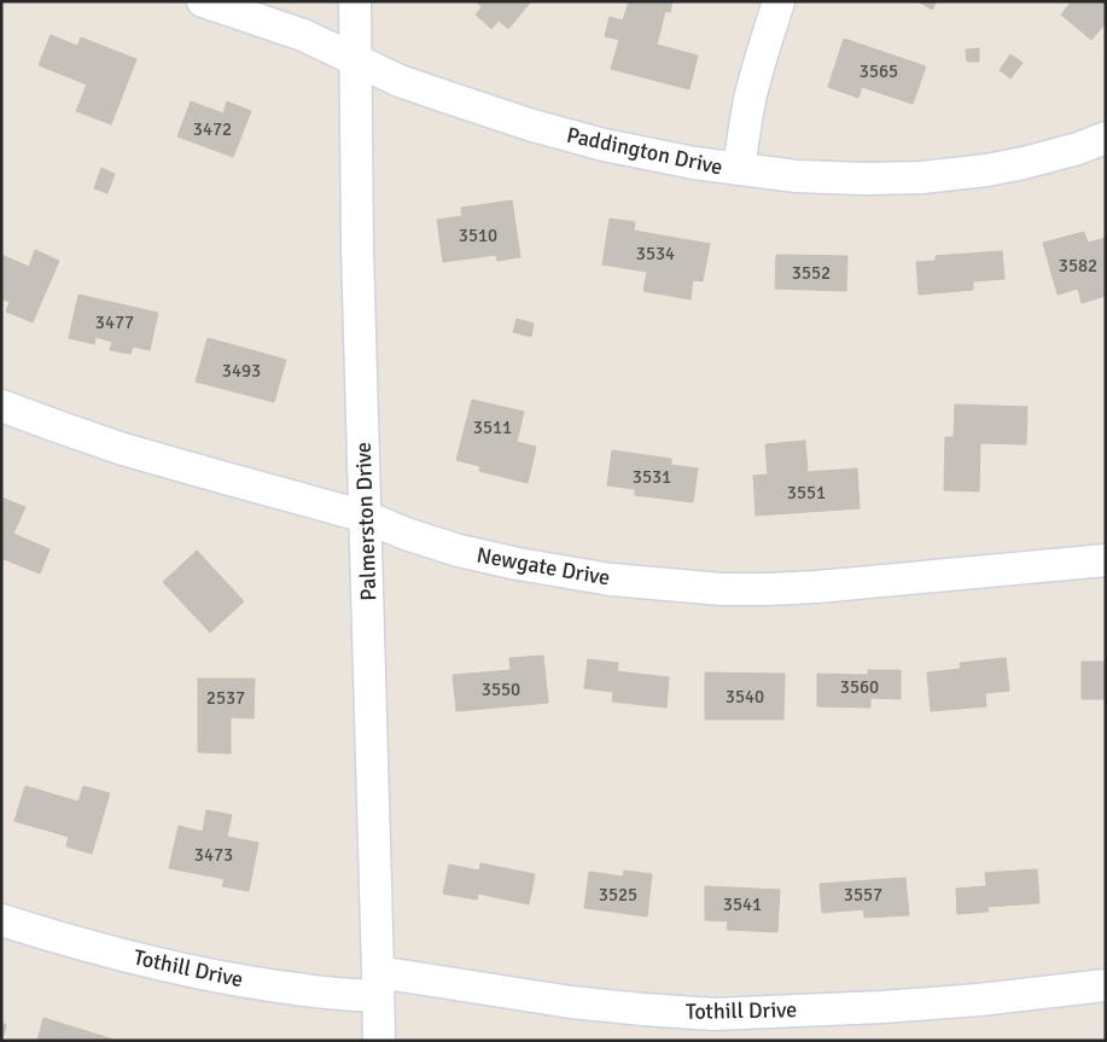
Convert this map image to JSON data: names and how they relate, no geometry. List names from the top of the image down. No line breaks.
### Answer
{"streets":{"street":["Paddington Drive","Palmerston Drive","Newgate Drive","Tothill Drive"]},"crossings":[["Paddington Drive","Palmerston Drive"],["Palmerston Drive","Newgate Drive"],["Palmerston Drive","Tothill Drive"]],"house_numbers":["3565","3472","3510","3534","3582","3552","3477","3493","3511","3531","3551","3560","3550","3540","2537","3473","3525","3557","3541"]}
